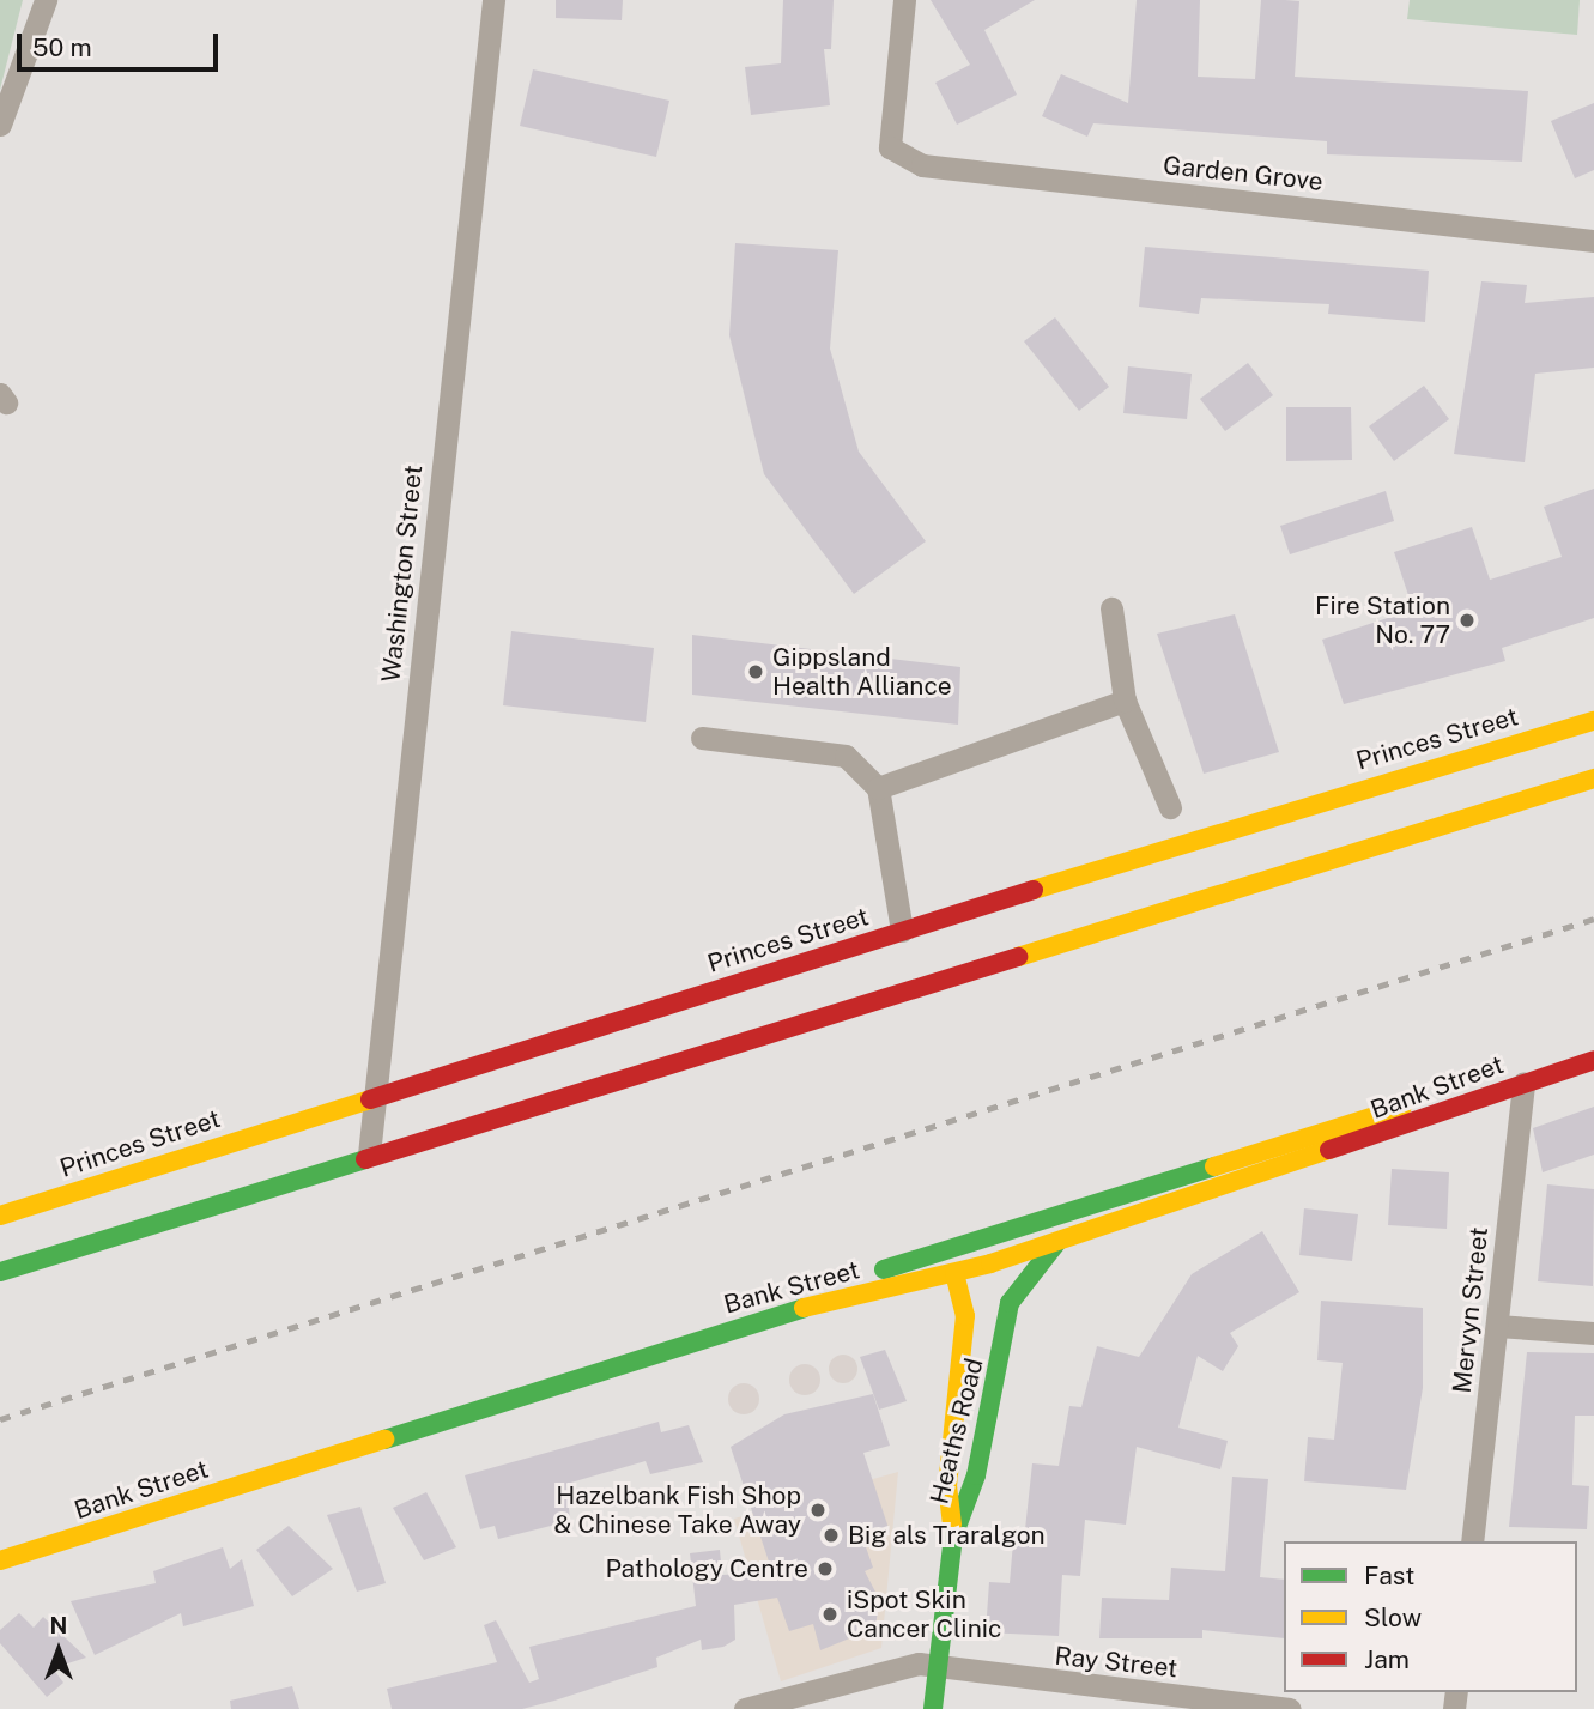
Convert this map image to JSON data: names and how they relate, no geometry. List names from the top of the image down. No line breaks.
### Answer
{"streets":{"main road":["Princes Street","Bank Street","Heaths Road"],"street":["Garden Grove","Washington Street","Mervyn Street","Ray Street"]},"crossings":[["Washington Street","Princes Street"],["Bank Street","Mervyn Street"],["Bank Street","Heaths Road"]],"places":["Fire Station No. 77","Gippsland Health Alliance","Hazelbank Fish Shop & Chinese Take Away","Big als Traralgon","Pathology Centre","iSpot Skin Cancer Clinic"],"legend":["Fast","Slow","Jam"],"scale_bar":"50 m","north":"top"}
